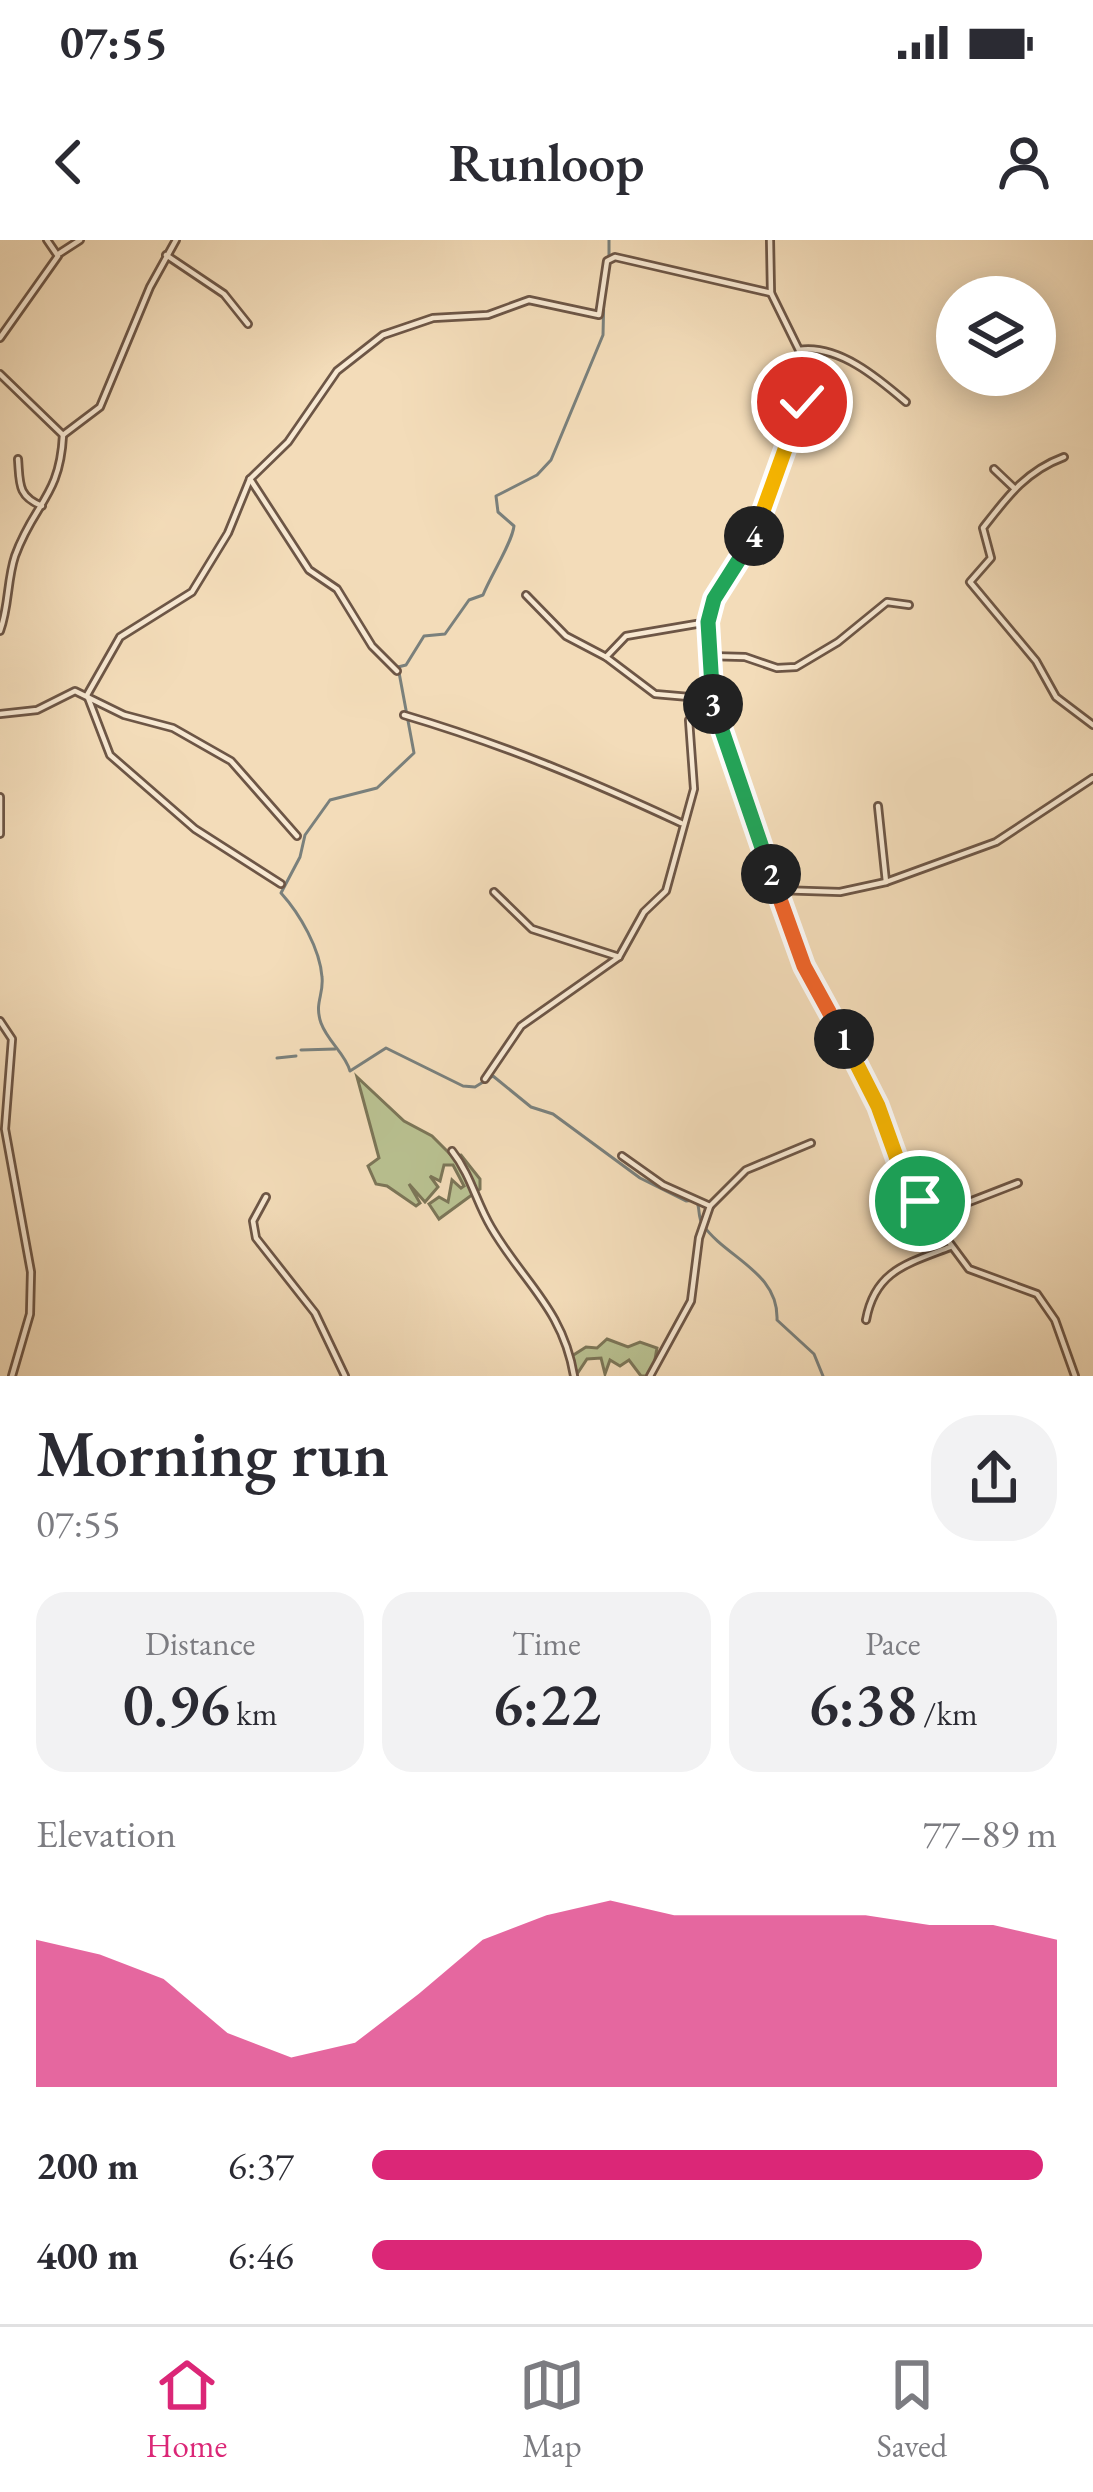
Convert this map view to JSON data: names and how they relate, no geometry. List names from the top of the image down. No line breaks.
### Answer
{"page":{"status":"07:55","header":"Runloop","pins":["4","3","2","1"],"heading":["Morning run","07:55"],"stats":[["Distance","0.96 km"],["Time","6:22"],["Pace","6:38 /km"]],"chart":["Elevation","77–89 m"],"list":[{"name":"200 m","note":"6:37"},{"name":"400 m","note":"6:46"}],"tabs":["Home","Map","Saved"]}}
